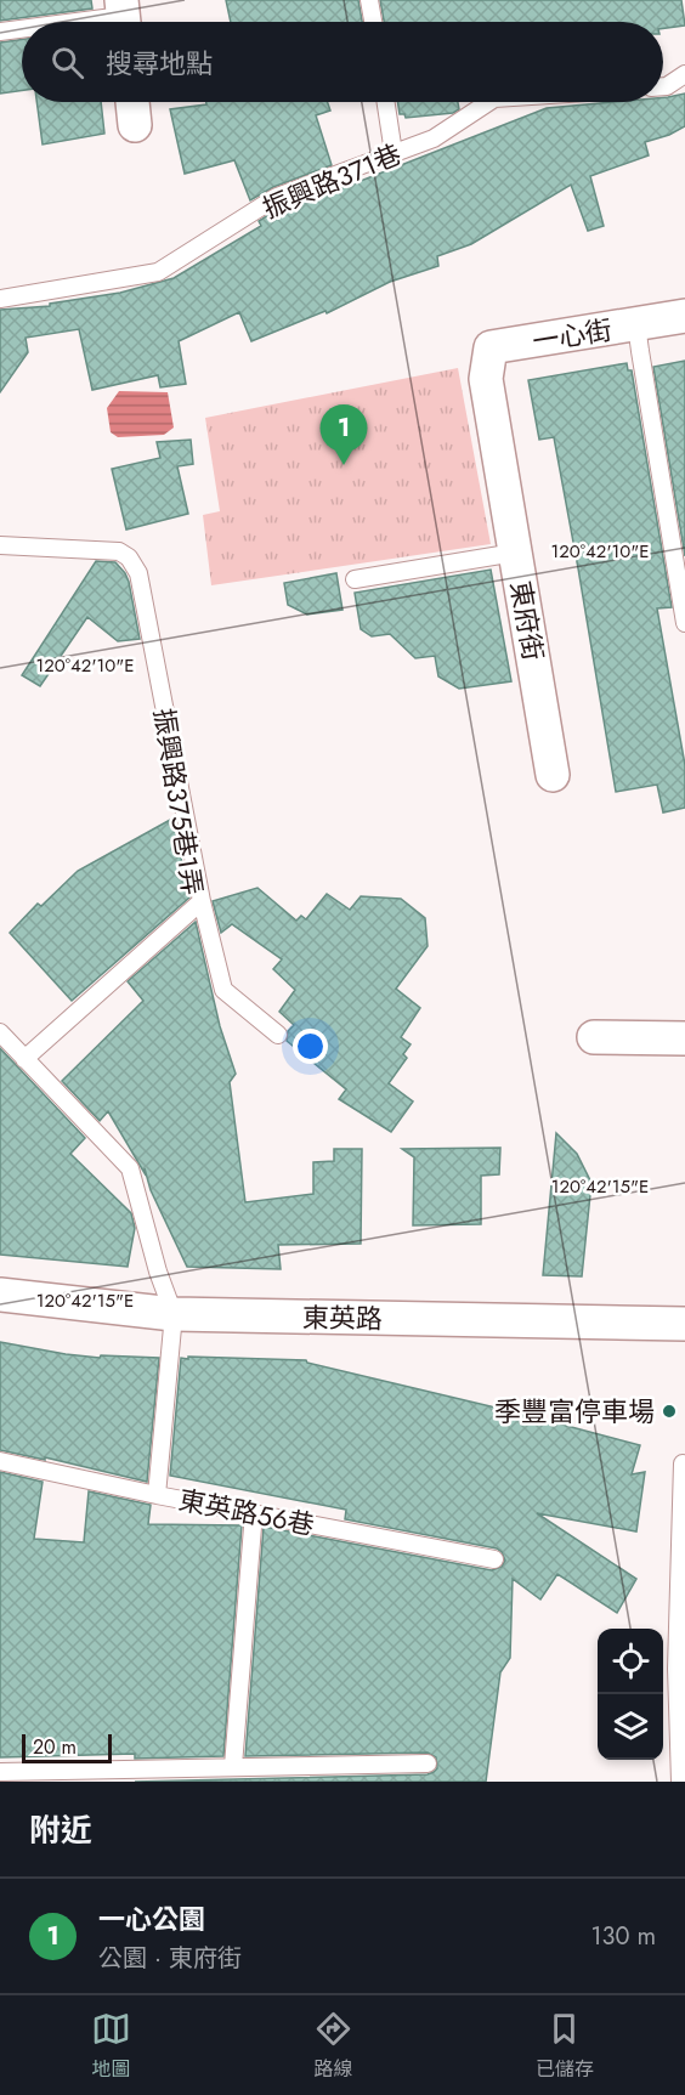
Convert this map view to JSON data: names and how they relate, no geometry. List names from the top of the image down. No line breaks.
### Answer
{"streets":{"street":["一心街","東府街","東英路"],"lane":["振興路371巷","振興路375巷1弄","東英路56巷"]},"crossings":[["一心街","東府街"]],"places":["季豐富停車場"],"scale_bar":"20 m","page":{"search":"搜尋地點","pins":"1","scale":"20 m","heading":"附近","list":[{"mark":"1","name":"一心公園","note":"公園 · 東府街","value":"130 m"}],"nav":["地圖","路線","已儲存"]},"coordinates":["120°42'10\"E","120°42'15\"E"]}
